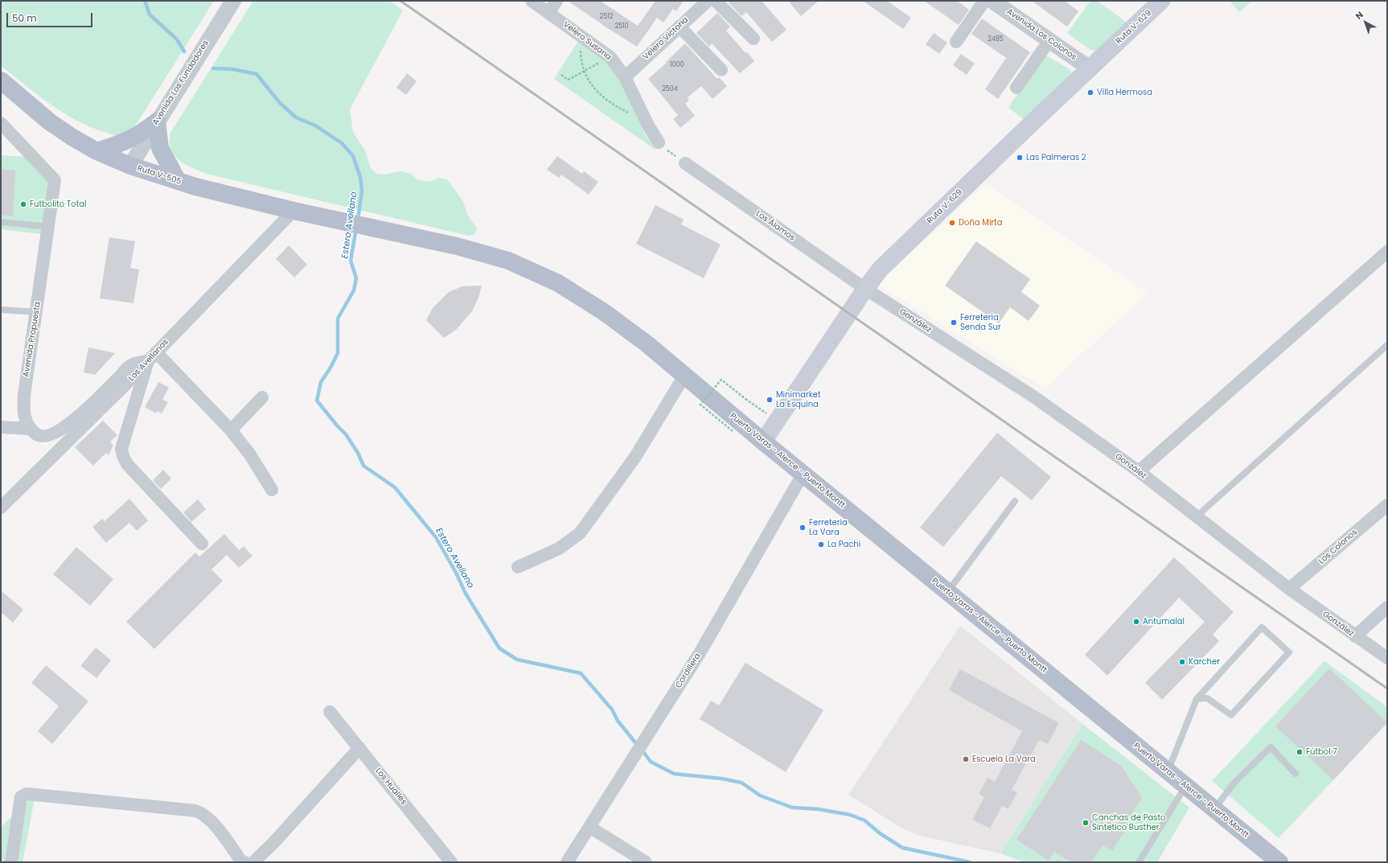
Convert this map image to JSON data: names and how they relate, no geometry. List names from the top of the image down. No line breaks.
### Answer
{"streets":{"main road":["Ruta V-629","Ruta V-505","Puerto Varas - Alerce - Puerto Montt"],"street":["Avenida Los Colonos","Velero Victoria","Velero Susana","Avenida Los Fundadores","Los Álamos","González","Avenida Propuesta","Los Avellanos","Los Colonos","Cordillera","Los Hualles"]},"crossings":[["Ruta V-629","Avenida Los Colonos"],["Ruta V-629","Los Álamos"],["Ruta V-629","González"],["Ruta V-629","Puerto Varas - Alerce - Puerto Montt"],["Velero Victoria","Velero Susana"],["Avenida Los Fundadores","Ruta V-505"],["Ruta V-505","Los Avellanos"],["Ruta V-505","Puerto Varas - Alerce - Puerto Montt"],["Los Álamos","González"],["González","Los Colonos"],["Puerto Varas - Alerce - Puerto Montt","Cordillera"]],"water":["Estero Avellano"],"places":["Villa Hermosa","Las Palmeras 2","Futbolito Total","Doña Mirta","Ferreteria Senda Sur","Minimarket La Esquina","Ferreteria La Vara","La Pachi","Antumalal","Karcher","Fútbol 7","Escuela La Vara","Canchas de Pasto Sintetico Busther"],"house_numbers":["2512","2510","2485","1000","2504"],"scale_bar":"50 m","north":"top left"}
